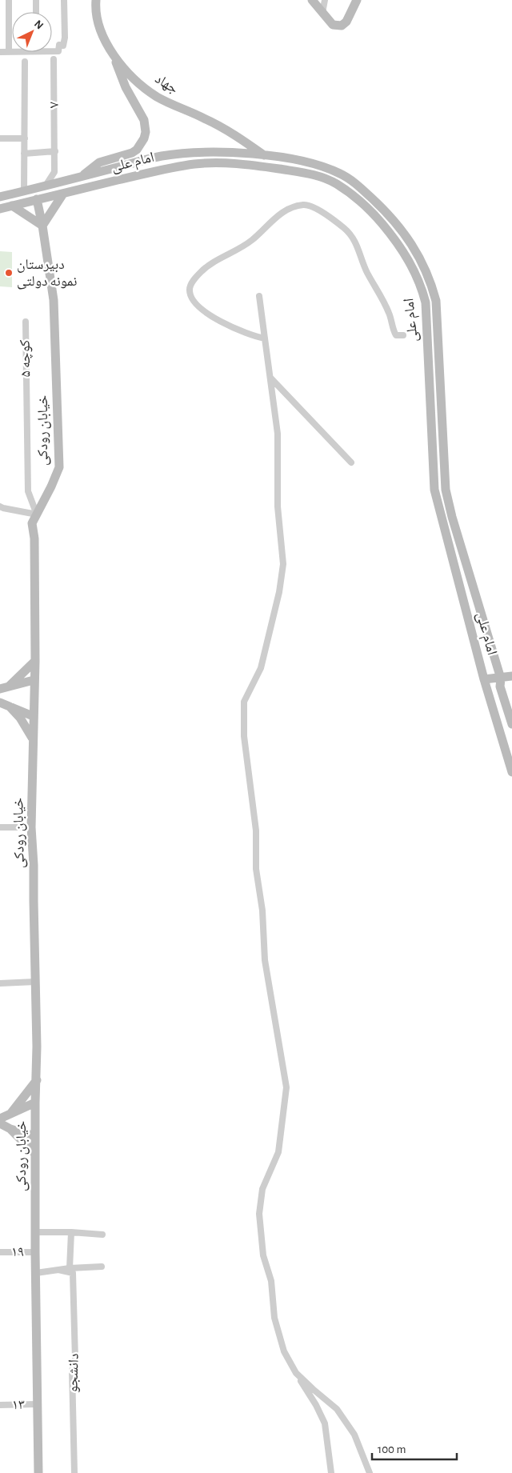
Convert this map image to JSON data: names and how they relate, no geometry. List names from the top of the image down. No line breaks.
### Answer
{"streets":{"main road":["جهاد","امام علی","خیابان رودکی"],"street":["۷","کوچه ۵","۱۹","دانشجو","۱۳"]},"crossings":[["جهاد","امام علی"],["۷","امام علی"],["امام علی","خیابان رودکی"],["کوچه ۵","خیابان رودکی"],["خیابان رودکی","۱۹"],["خیابان رودکی","۱۳"]],"places":["دبیرستان نمونه دولتی"],"scale_bar":"100 m","north":"top right"}
